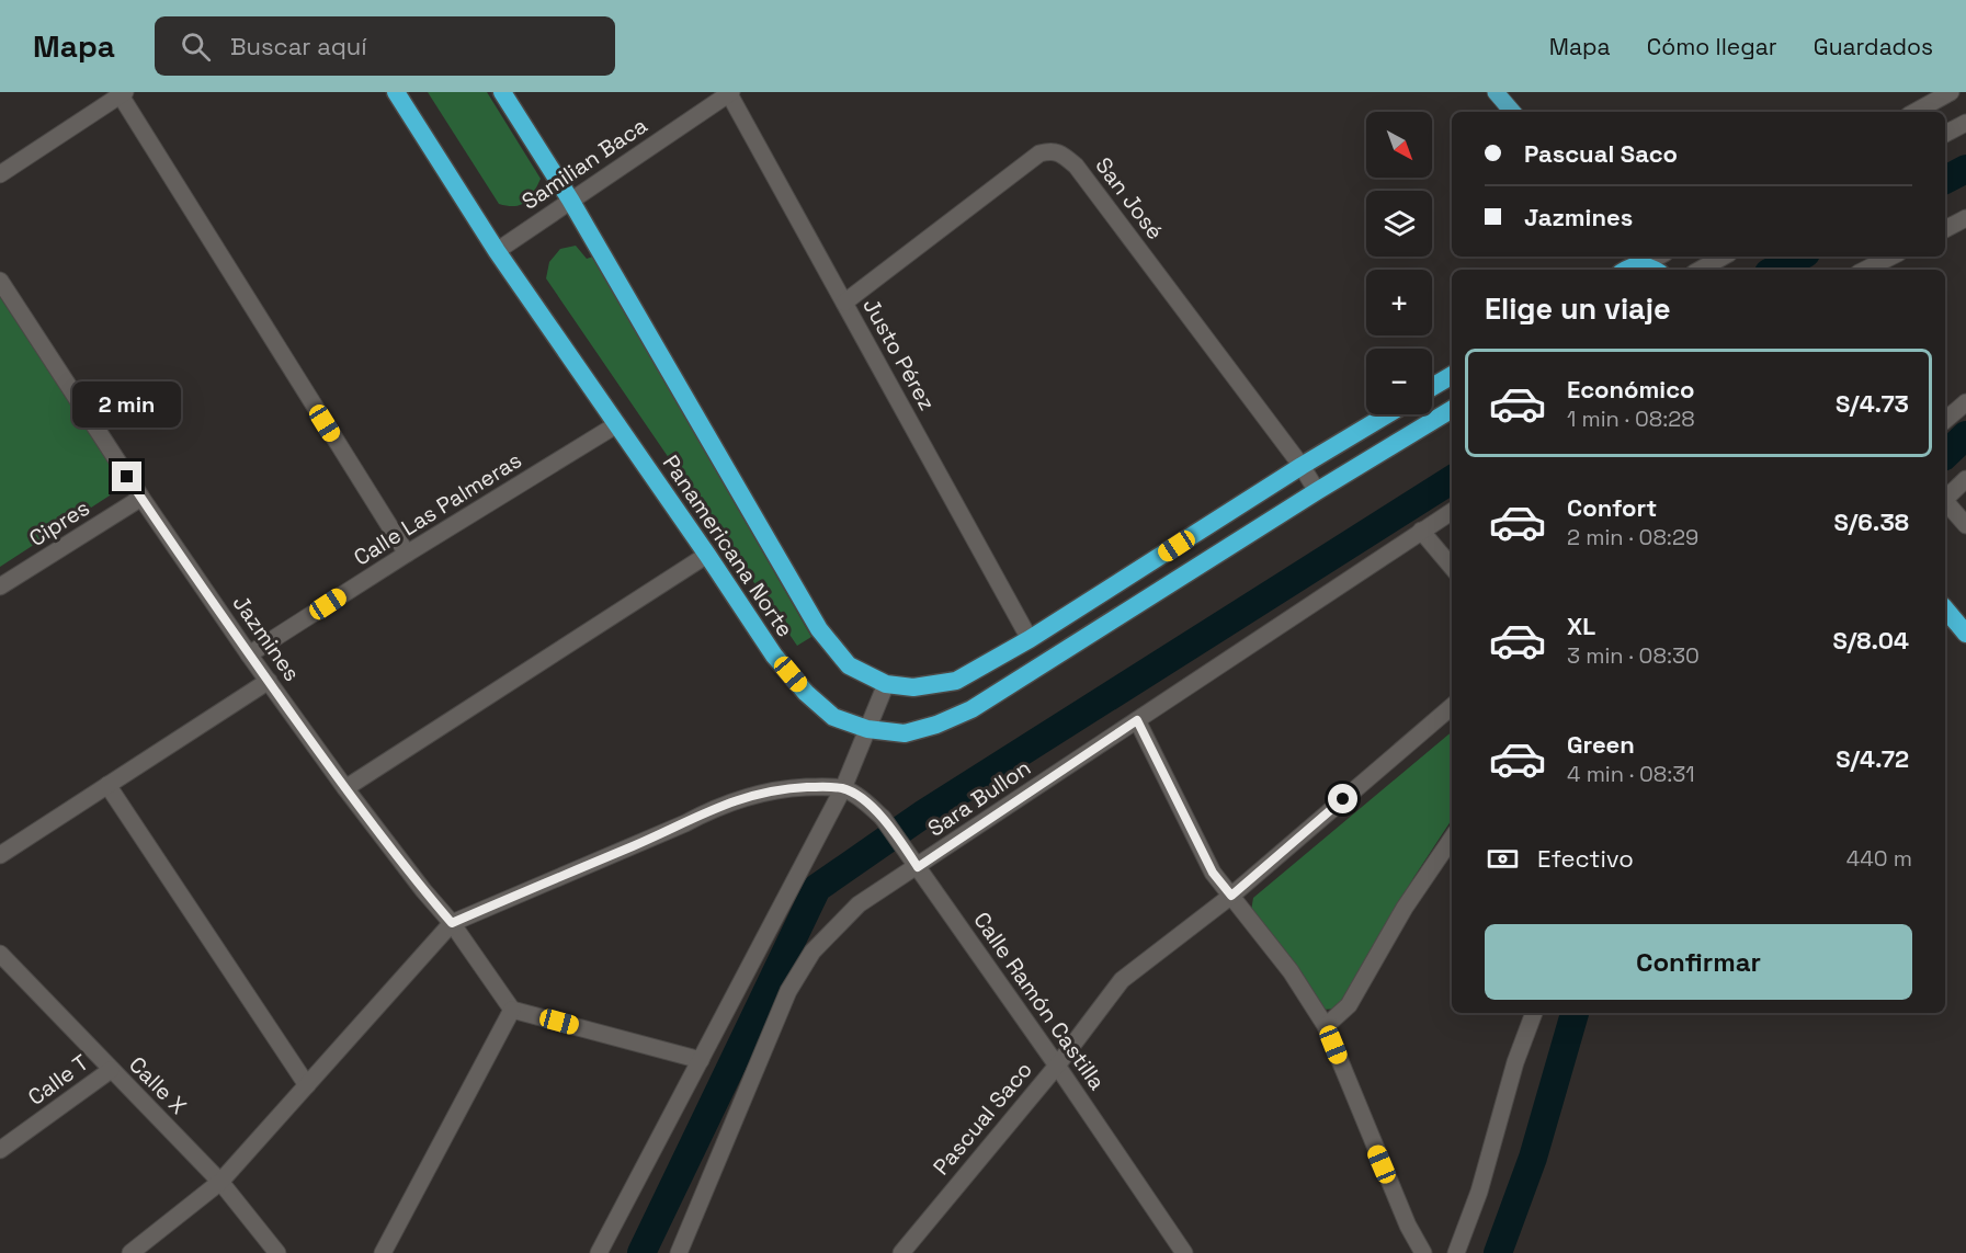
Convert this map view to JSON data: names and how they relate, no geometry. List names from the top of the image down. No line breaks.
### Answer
{"streets":{"highway":["Panamericana Norte"],"street":["Samilian Baca","San José","Justo Pérez","Calle Las Palmeras","Cipres","Jazmines","Sara Bullon","Calle Ramón Castilla","Calle T","Calle X","Pascual Saco"]},"crossings":[["Samilian Baca","Justo Pérez"],["Samilian Baca","Panamericana Norte"],["San José","Justo Pérez"],["San José","Panamericana Norte"],["Justo Pérez","Panamericana Norte"],["Calle Las Palmeras","Panamericana Norte"],["Calle Las Palmeras","Jazmines"],["Cipres","Jazmines"],["Sara Bullon","Calle Ramón Castilla"],["Calle Ramón Castilla","Pascual Saco"],["Calle T","Calle X"]],"north":"bottom right","page":{"header":"Mapa","search":"Buscar aquí","nav":["Mapa","Cómo llegar","Guardados"],"map_buttons":["+","−"],"banner":["Pascual Saco","Jazmines"],"heading":"Elige un viaje","list":[{"name":"Económico","note":"1 min · 08:28","value":"S/4.73"},{"name":"Confort","note":"2 min · 08:29","value":"S/6.38"},{"name":"XL","note":"3 min · 08:30","value":"S/8.04"},{"name":"Green","note":"4 min · 08:31","value":"S/4.72"}],"bubble":"2 min","pay":["Efectivo","440 m"],"buttons":"Confirmar"}}
